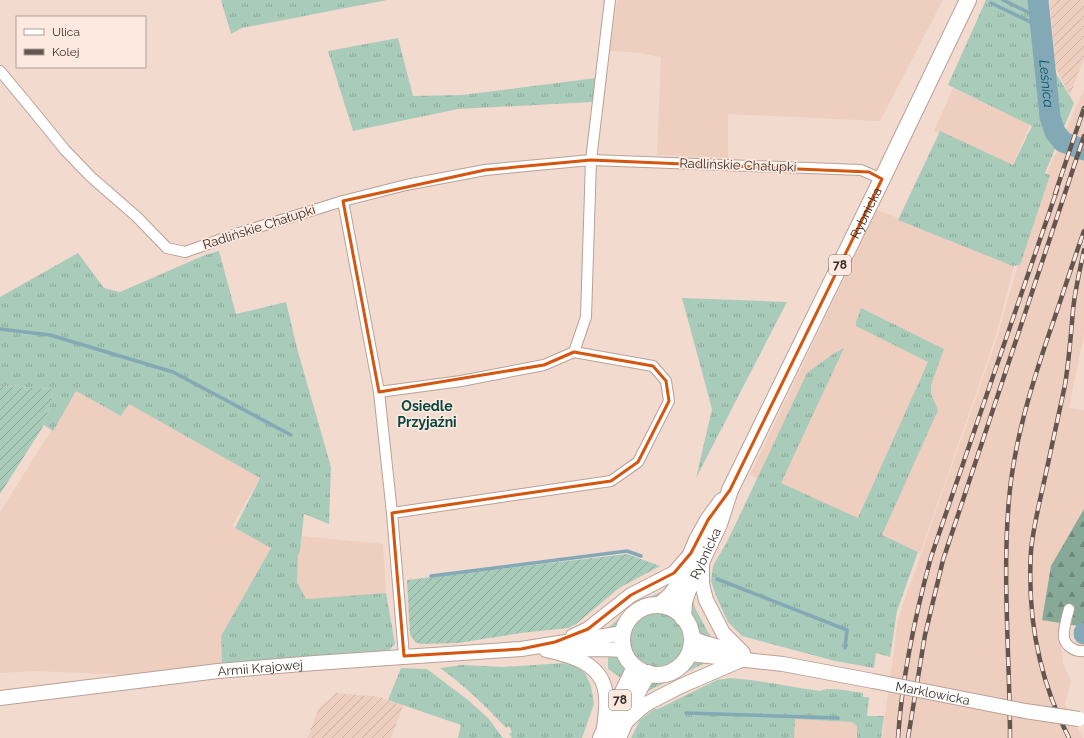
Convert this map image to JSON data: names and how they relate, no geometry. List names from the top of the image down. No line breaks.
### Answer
{"streets":{"main road":["Rybnicka","78","Armii Krajowej","Marklowicka"],"street":["Radlińskie Chałupki"]},"crossings":[["Radlińskie Chałupki","Rybnicka"],["Rybnicka","78"],["Rybnicka","Armii Krajowej"],["Rybnicka","Marklowicka"],["78","Armii Krajowej"],["78","Marklowicka"],["Armii Krajowej","Marklowicka"]],"districts":["Osiedle Przyjaźni"],"water":["Leśnica"],"legend":["Ulica","Kolej"]}
